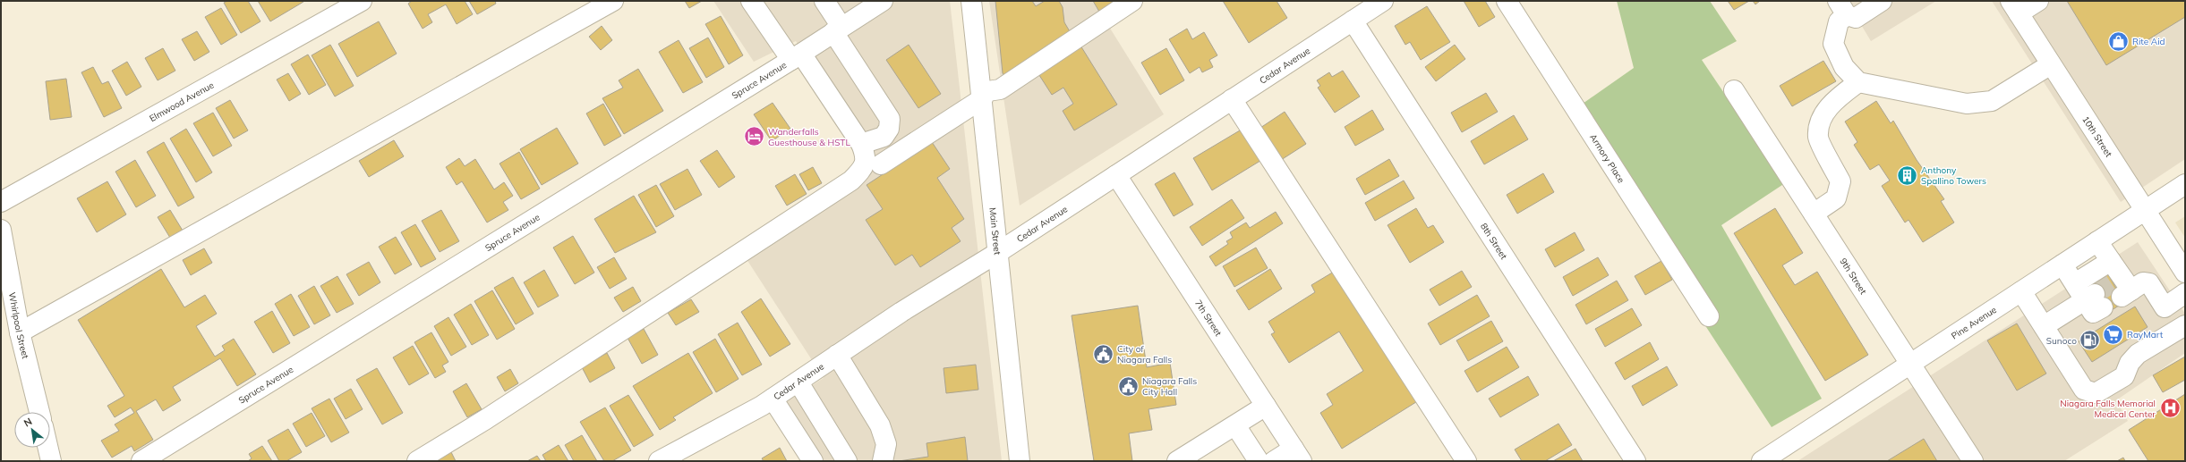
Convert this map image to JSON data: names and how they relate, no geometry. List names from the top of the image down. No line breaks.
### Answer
{"streets":{"street":["Cedar Avenue","Spruce Avenue","Elmwood Avenue","10th Street","Armory Place","Main Street","8th Street","9th Street","7th Street","Pine Avenue","Whirlpool Street"]},"crossings":[["Cedar Avenue","Main Street"],["Cedar Avenue","8th Street"],["Cedar Avenue","7th Street"],["10th Street","Pine Avenue"],["9th Street","Pine Avenue"]],"places":{"shop":["Rite Aid"],"hotel":["Wanderfalls Guesthouse & HSTL"],"building":["Anthony Spallino Towers"],"supermarket":["RayMart"],"fuel station":["Sunoco"],"public building":["City of Niagara Falls","Niagara Falls City Hall"],"hospital":["Niagara Falls Memorial Medical Center"]},"north":"top left"}
